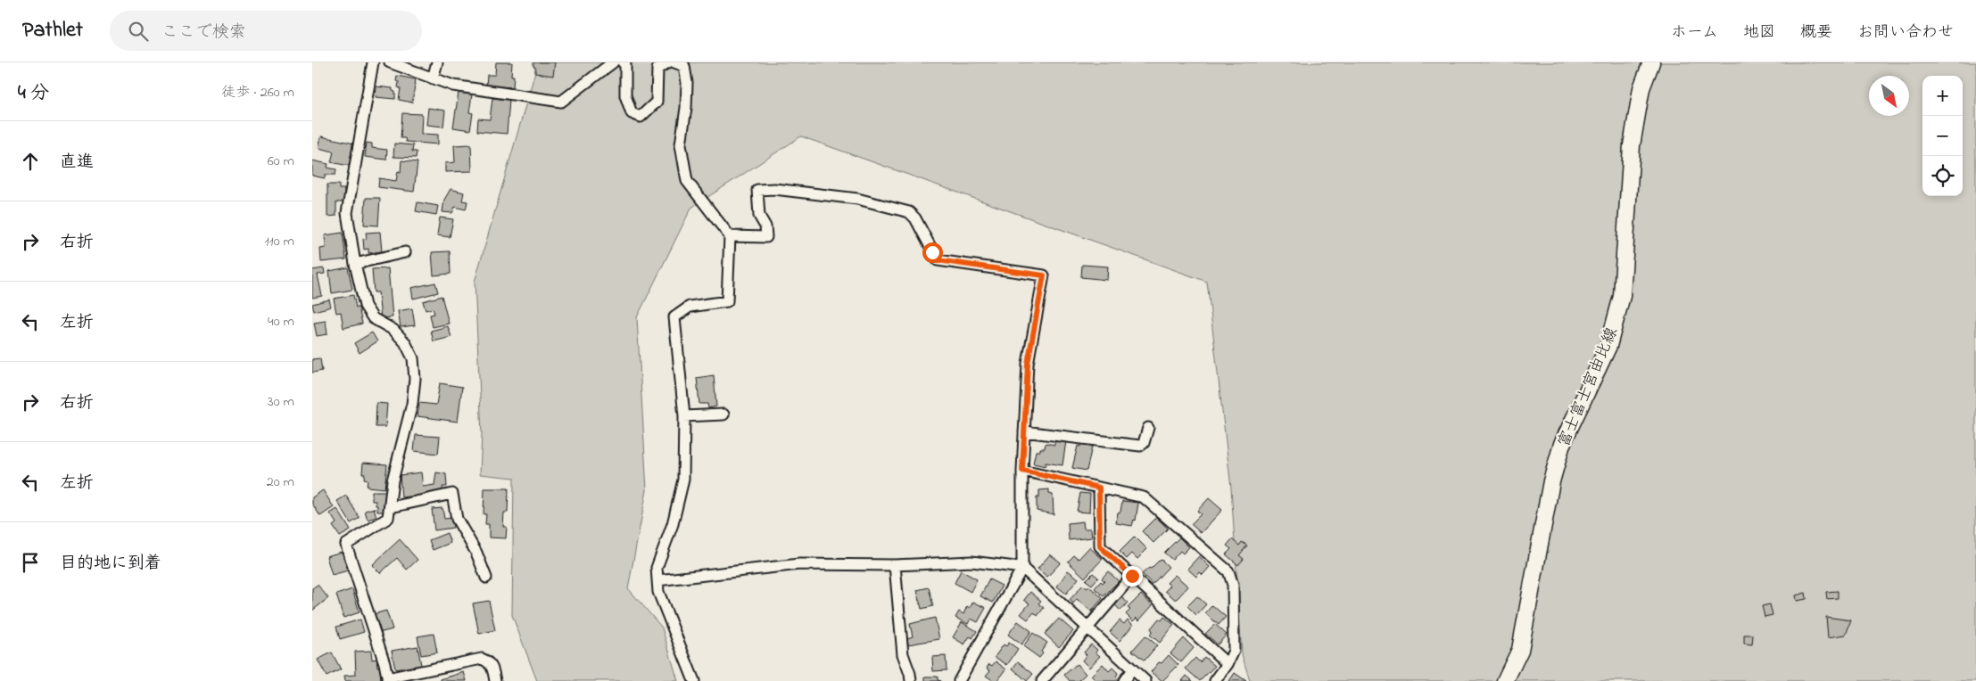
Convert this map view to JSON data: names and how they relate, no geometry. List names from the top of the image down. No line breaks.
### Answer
{"streets":{"main road":["富士富士宮由比線"]},"north":"bottom right","page":{"header":"Pathlet","search":"ここで検索","nav":["ホーム","地図","概要","お問い合わせ"],"heading":["4 分","徒歩 · 260 m"],"map_buttons":["+","−"],"list":[["直進","60 m"],["右折","110 m"],["左折","40 m"],["右折","30 m"],["左折","20 m"],"目的地に到着"]}}
